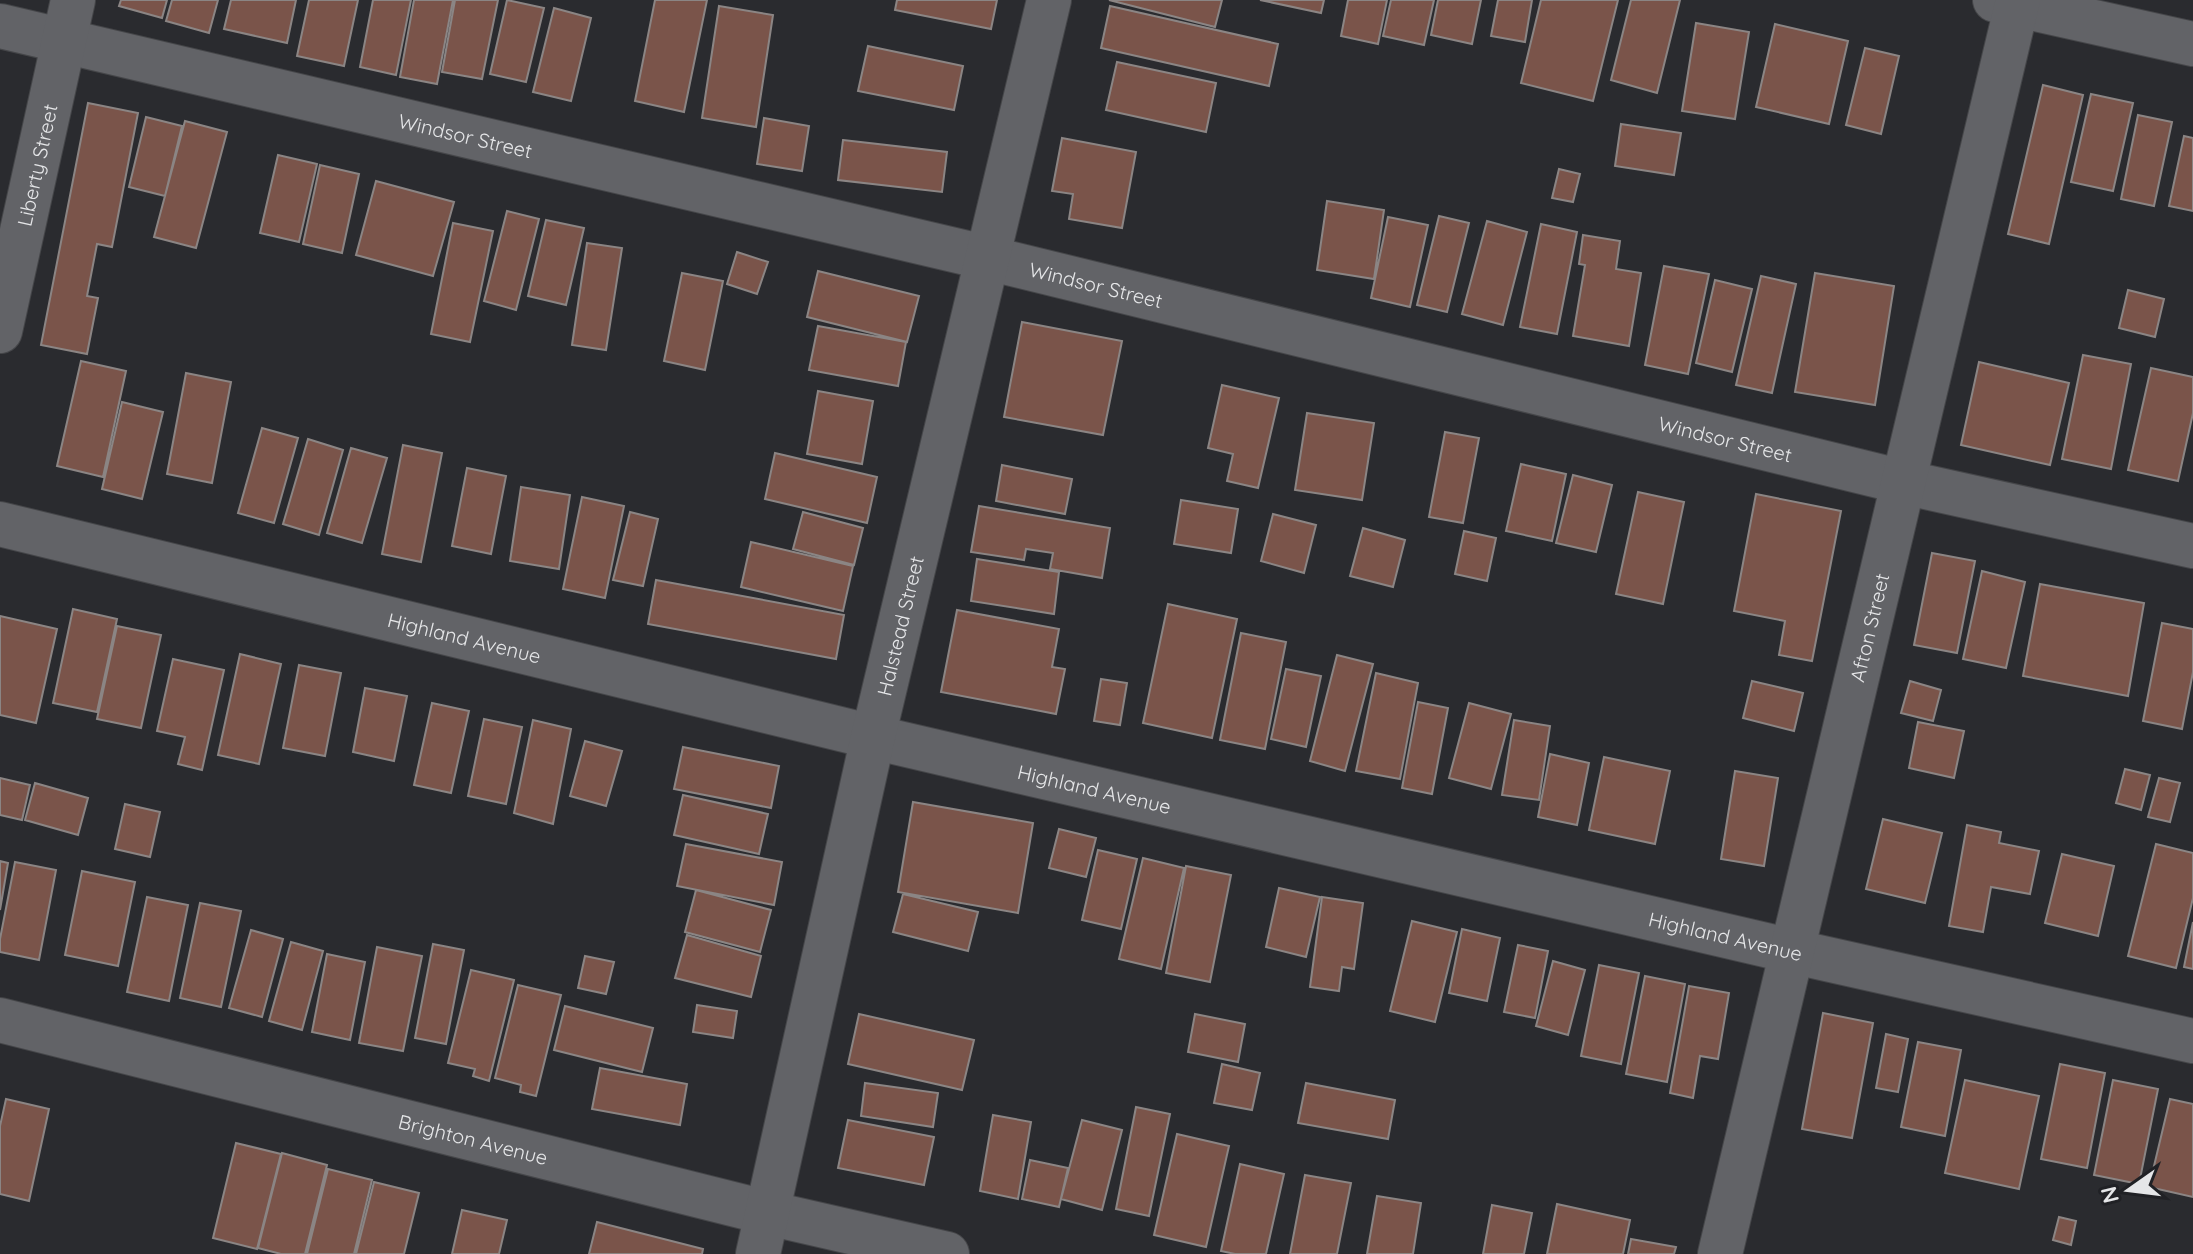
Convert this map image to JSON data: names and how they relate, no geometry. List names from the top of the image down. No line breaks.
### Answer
{"streets":{"street":["Windsor Street","Liberty Street","Halstead Street","Afton Street","Highland Avenue","Brighton Avenue"]},"crossings":[["Windsor Street","Liberty Street"],["Windsor Street","Halstead Street"],["Windsor Street","Afton Street"],["Halstead Street","Highland Avenue"],["Halstead Street","Brighton Avenue"],["Afton Street","Highland Avenue"]],"north":"left"}
